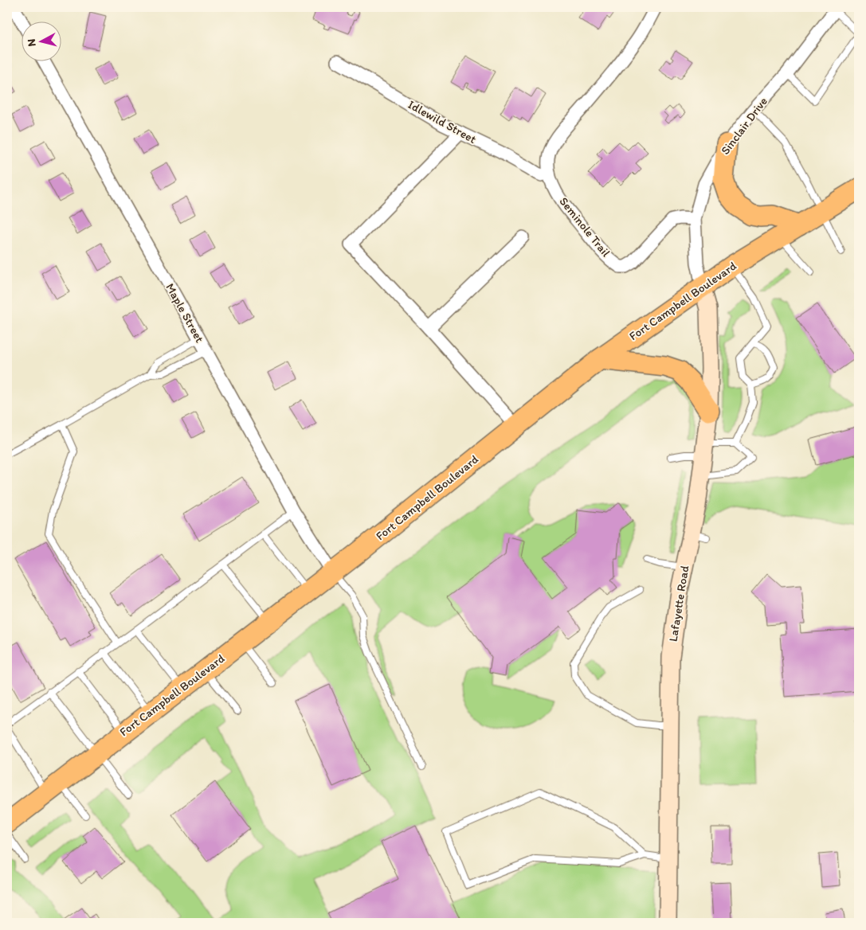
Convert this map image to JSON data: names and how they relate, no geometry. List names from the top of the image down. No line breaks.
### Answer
{"streets":{"highway":["Fort Campbell Boulevard"],"main road":["Lafayette Road"],"street":["Idlewild Street","Sinclair Drive","Seminole Trail","Maple Street"]},"crossings":[["Idlewild Street","Seminole Trail"],["Sinclair Drive","Seminole Trail"],["Sinclair Drive","Fort Campbell Boulevard"],["Sinclair Drive","Lafayette Road"],["Fort Campbell Boulevard","Maple Street"],["Fort Campbell Boulevard","Lafayette Road"]],"north":"left"}
